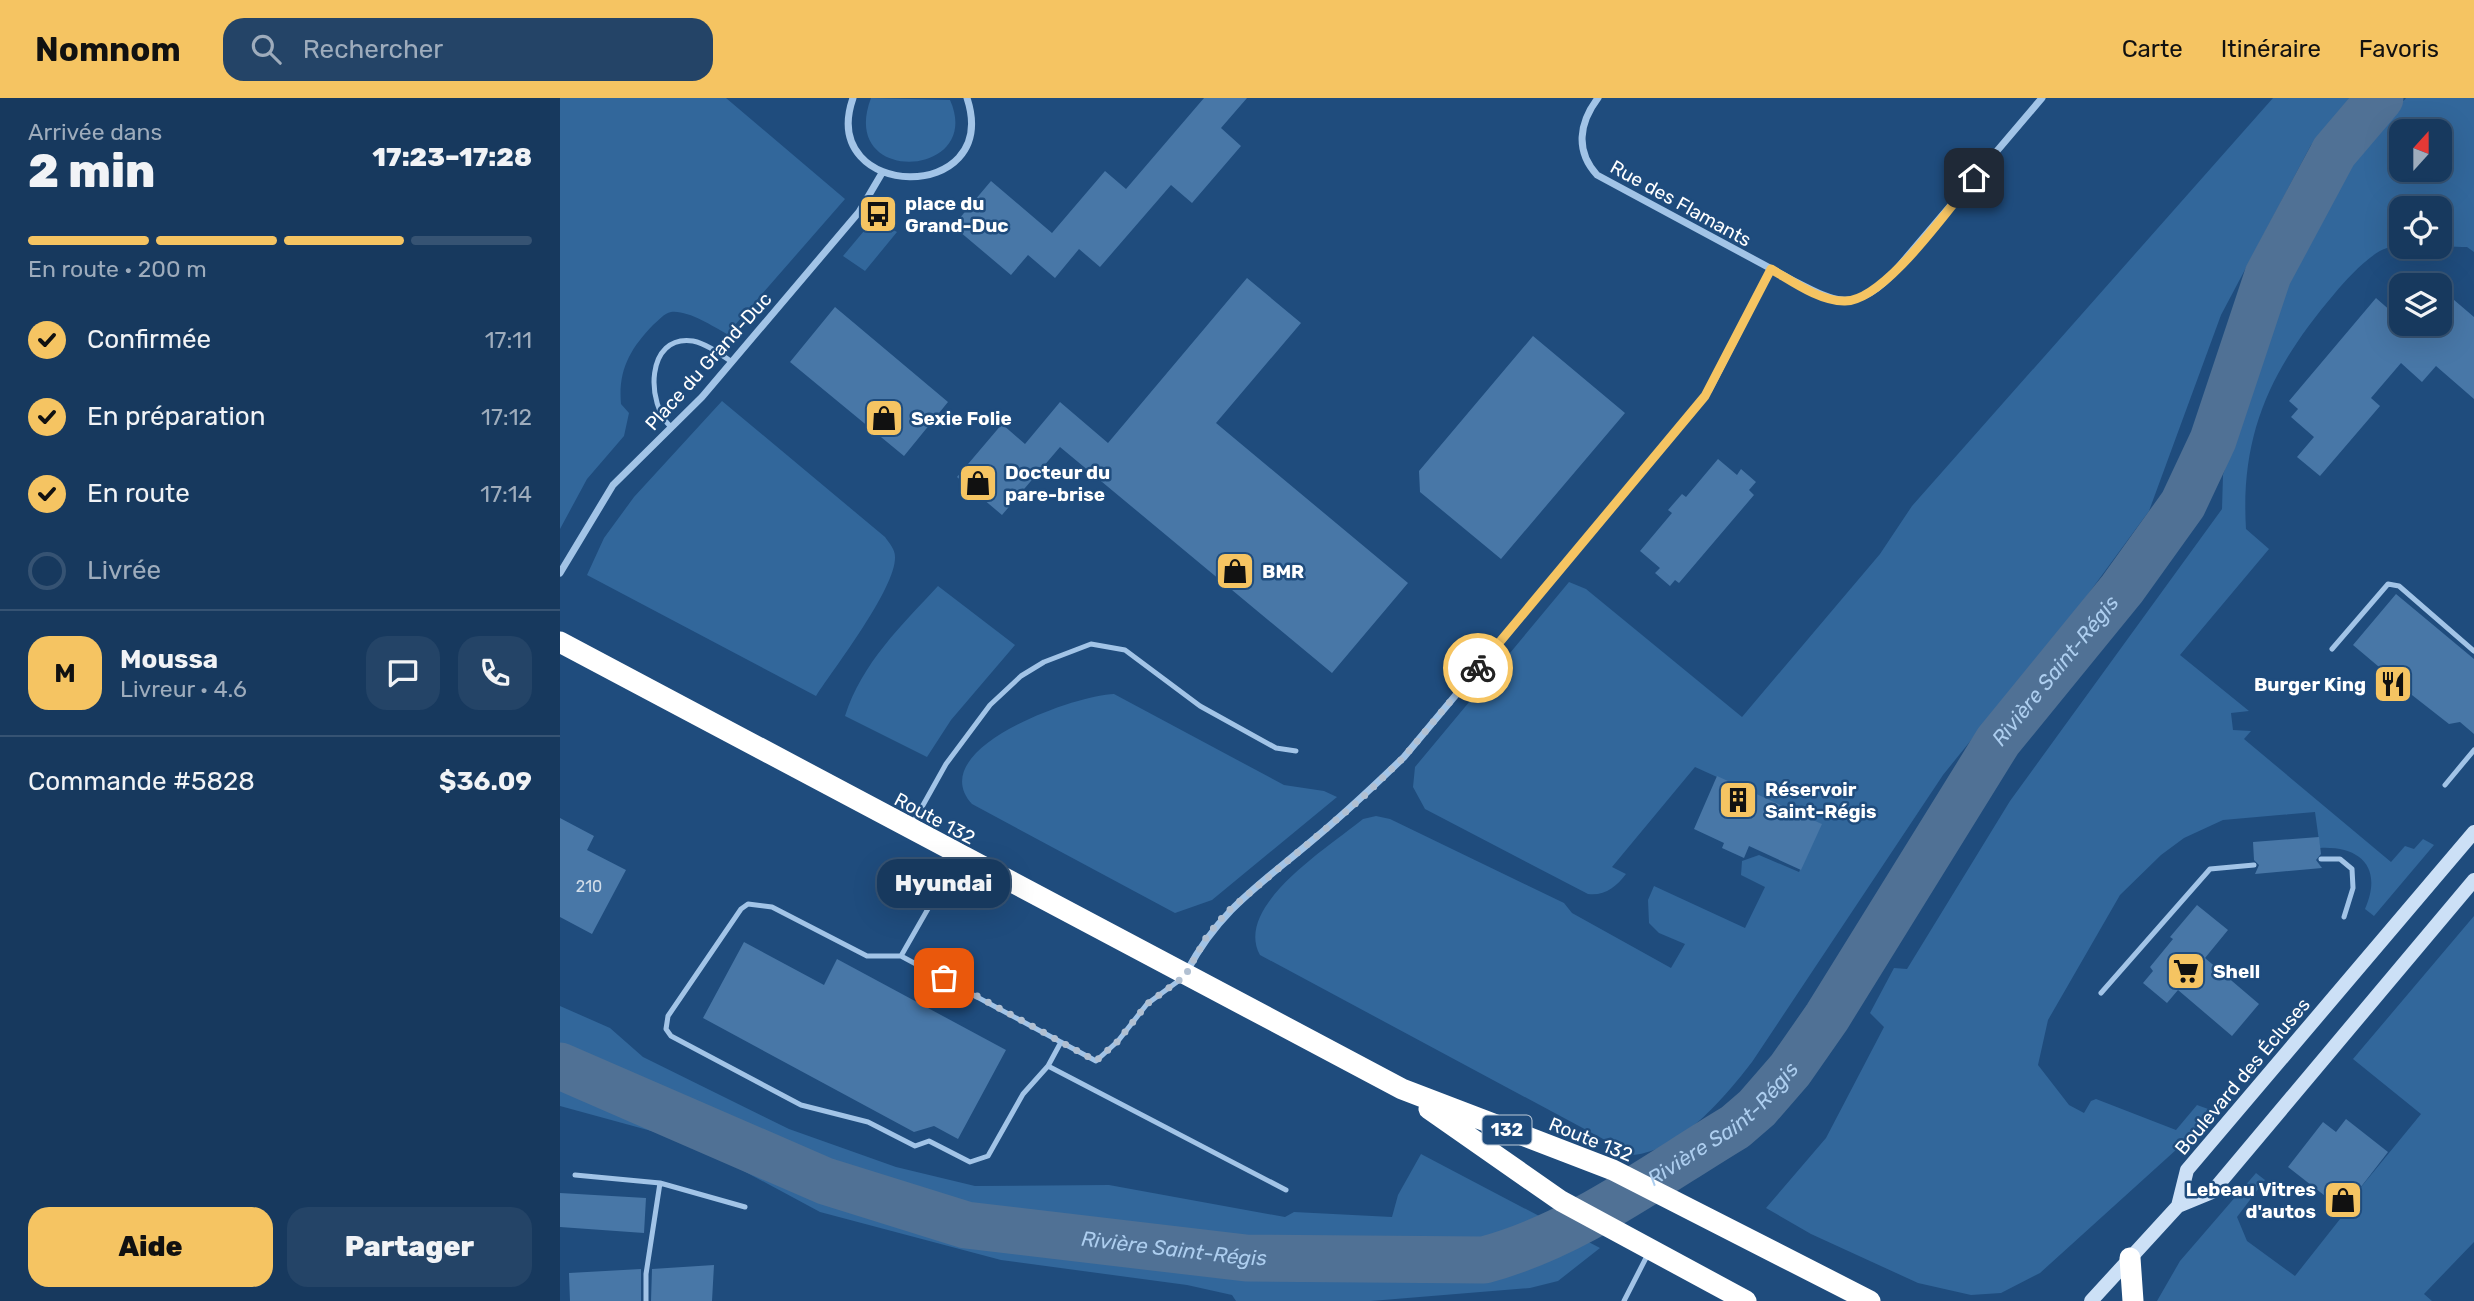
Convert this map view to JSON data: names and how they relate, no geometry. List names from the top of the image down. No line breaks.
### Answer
{"streets":{"highway":["Route 132","132"],"street":["Rue des Flamants","Place du Grand-Duc","Boulevard des Écluses"]},"water":["Rivière Saint-Régis"],"places":{"bus stop":["place du Grand-Duc"],"shop":["Sexie Folie","Docteur du pare-brise","BMR","Lebeau Vitres d'autos"],"restaurant":["Burger King"],"building":["Réservoir Saint-Régis"],"supermarket":["Shell"],"other":["Hyundai"]},"house_numbers":["210"],"north":"top","page":{"header":"Nomnom","search":"Rechercher","nav":["Carte","Itinéraire","Favoris"],"heading":["2 min","Arrivée dans","17:23–17:28"],"panel":["Moussa","Livreur · 4.6","Commande #5828","$36.09"],"bar":"En route · 200 m","list":[["Confirmée","17:11"],["En préparation","17:12"],["En route","17:14"],"Livrée"],"round":"M","bubble":"Hyundai","buttons":["Aide","Partager"]}}
